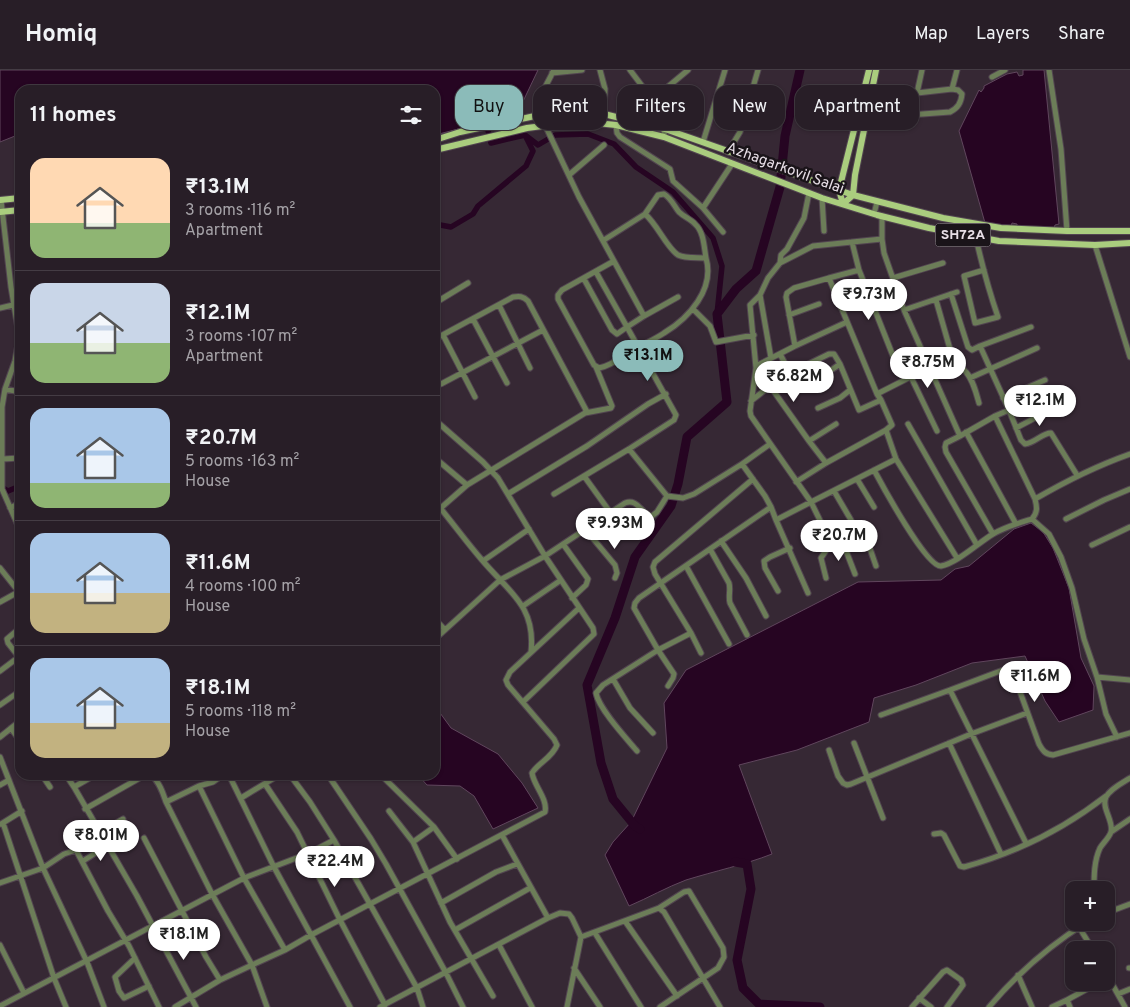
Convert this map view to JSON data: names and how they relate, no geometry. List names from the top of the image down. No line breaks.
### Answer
{"streets":{"main road":["Azhagarkovil Salai","SH72A"]},"page":{"header":"Homiq","nav":["Map","Layers","Share"],"chip":["Buy","Rent","Filters","New","Apartment"],"heading":"11 homes","list":[{"name":"₹13.1M","note":"3 rooms · 116 m² · Apartment"},{"name":"₹12.1M","note":"3 rooms · 107 m² · Apartment"},{"name":"₹20.7M","note":"5 rooms · 163 m² · House"},{"name":"₹11.6M","note":"4 rooms · 100 m² · House"},{"name":"₹18.1M","note":"5 rooms · 118 m² · House"}],"price":["₹9.73M","₹13.1M","₹8.75M","₹6.82M","₹12.1M","₹9.93M","₹20.7M","₹11.6M","₹8.01M","₹22.4M","₹18.1M"],"map_buttons":["+","−"]}}
